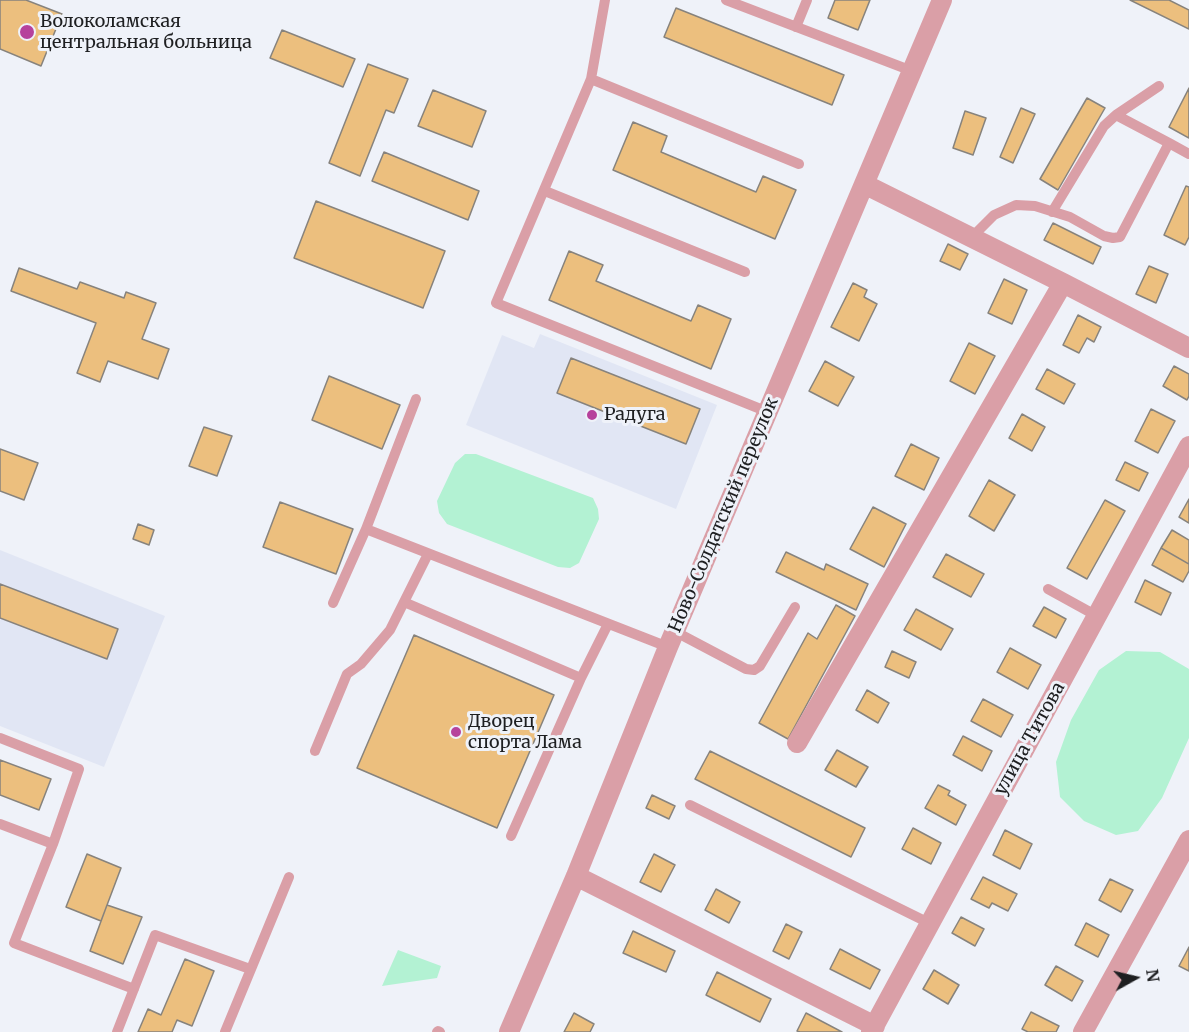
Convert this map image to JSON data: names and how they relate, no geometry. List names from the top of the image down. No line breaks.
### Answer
{"streets":{"street":["Ново-Солдатский переулок","улица Титова"]},"places":["Волоколамская центральная больница","Радуга","Дворец спорта Лама"],"north":"right"}
